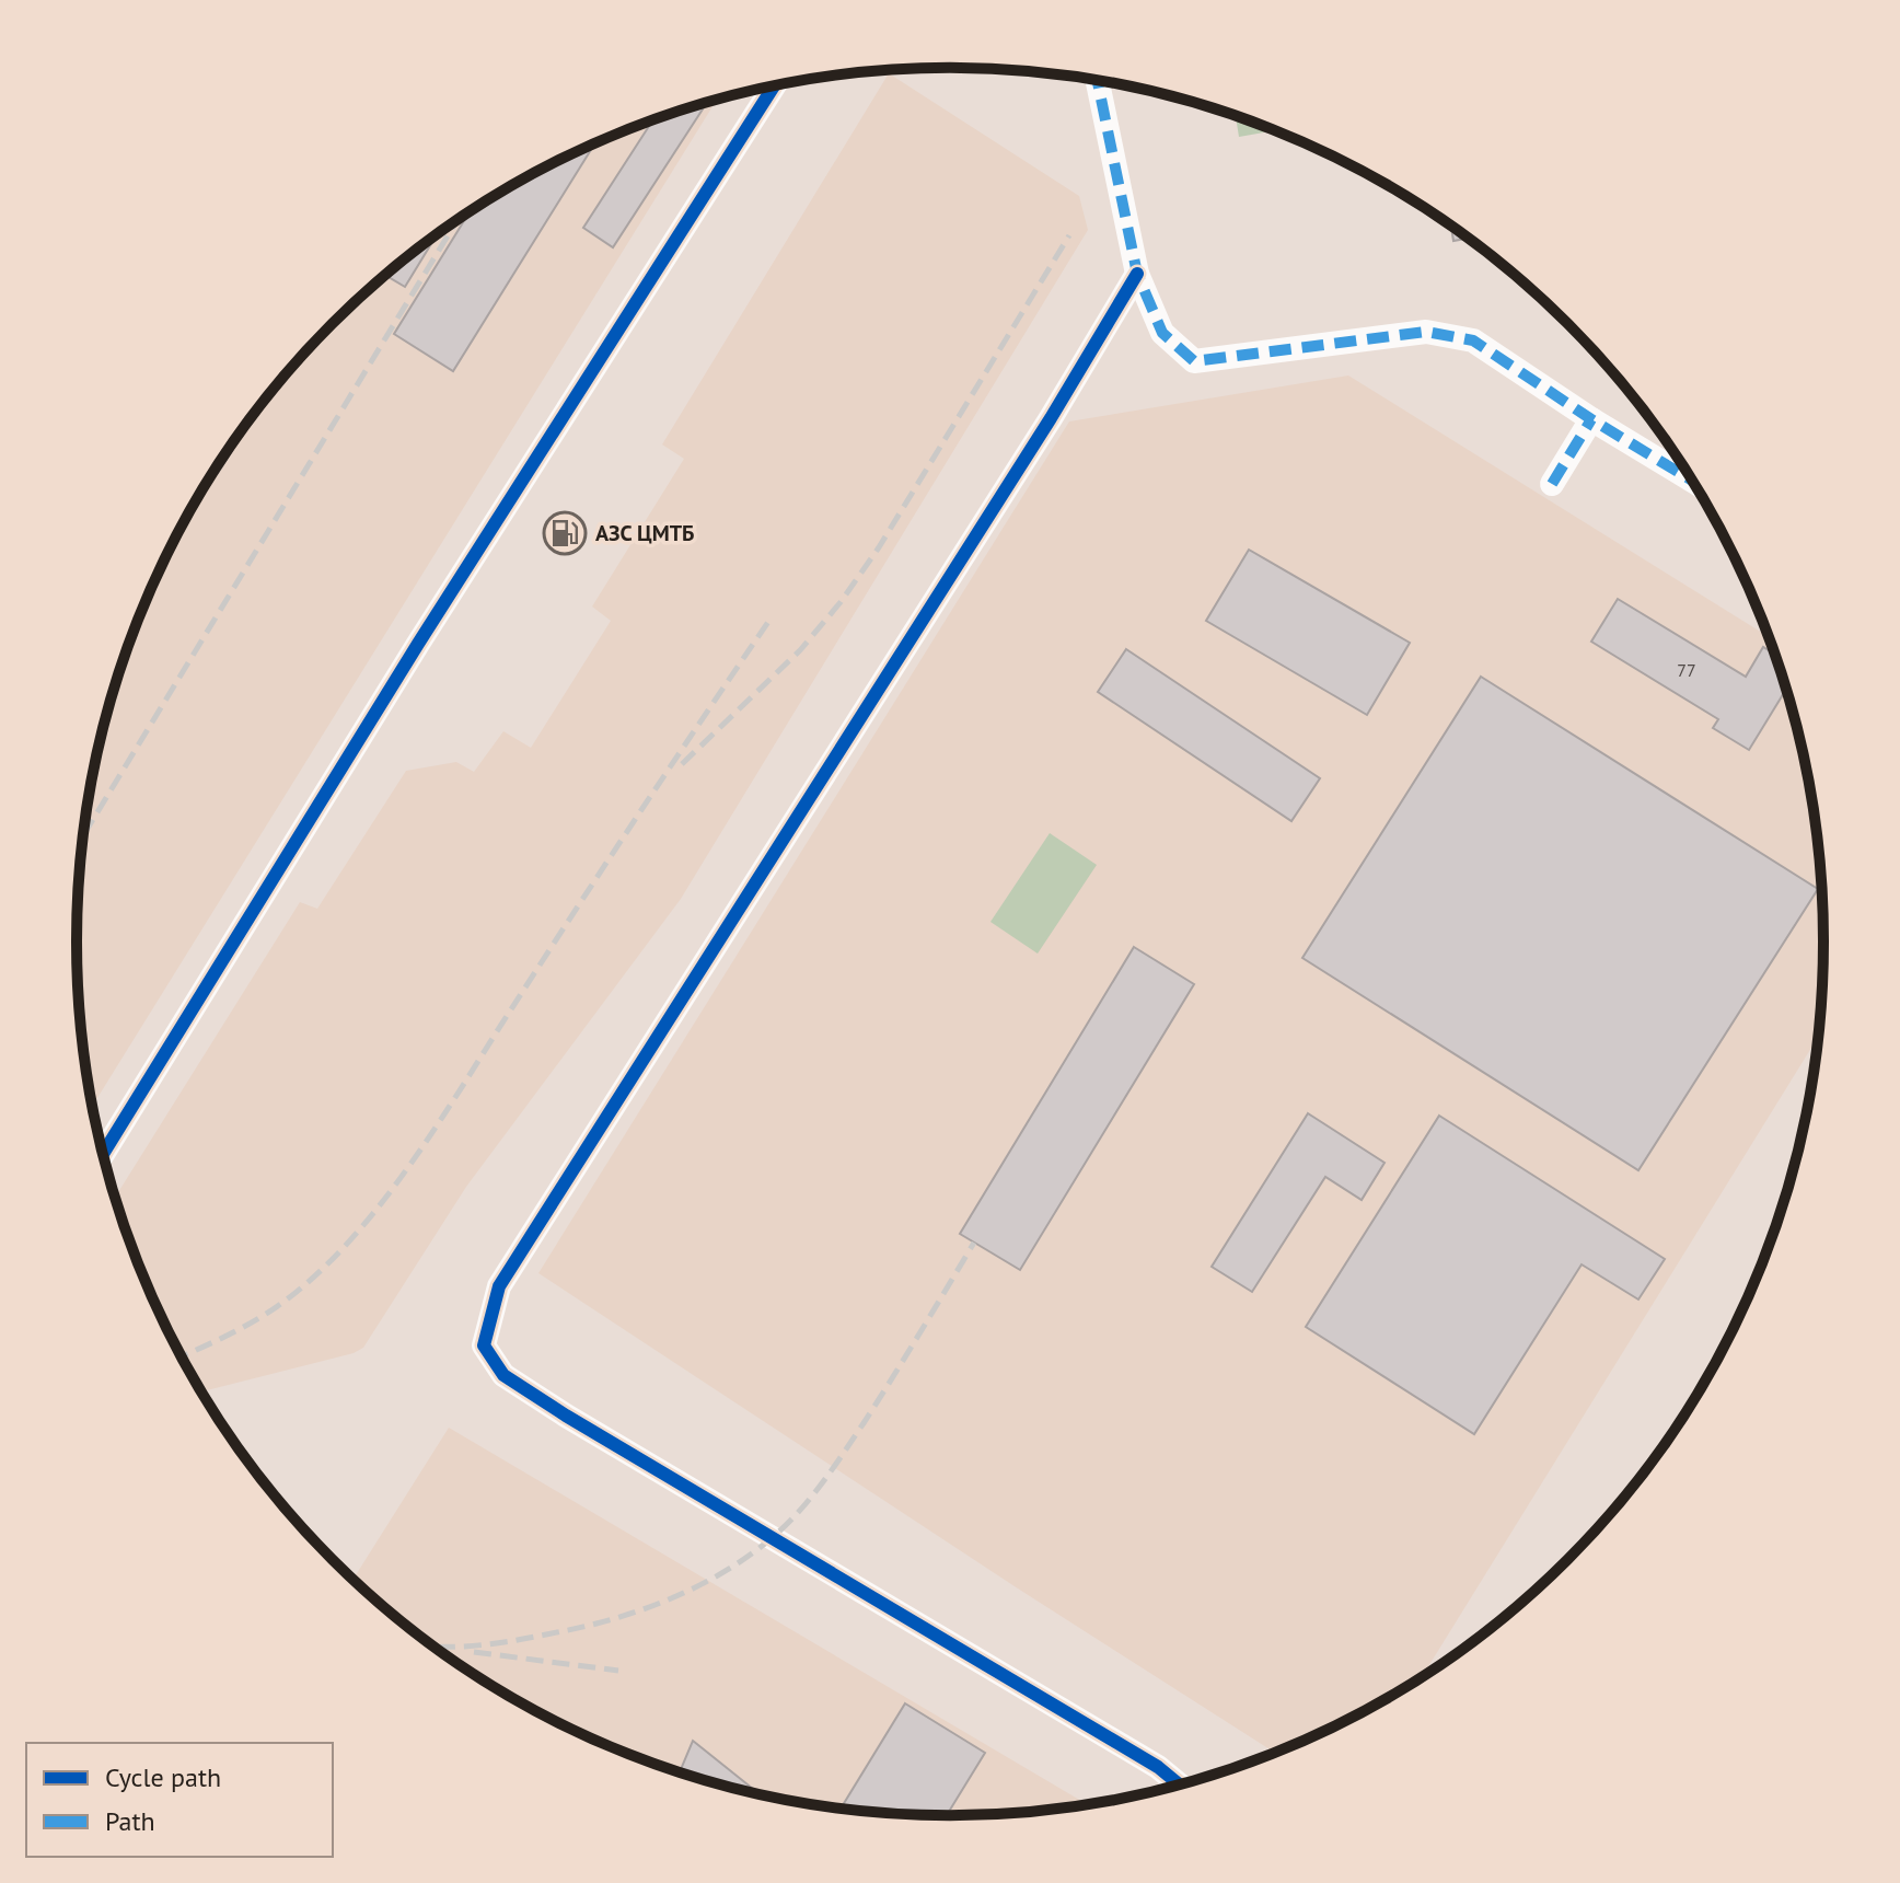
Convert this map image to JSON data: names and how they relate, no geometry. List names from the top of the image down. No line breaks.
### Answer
{"places":{"fuel station":["АЗС ЦМТБ"]},"house_numbers":["77"],"legend":["Cycle path","Path"]}
